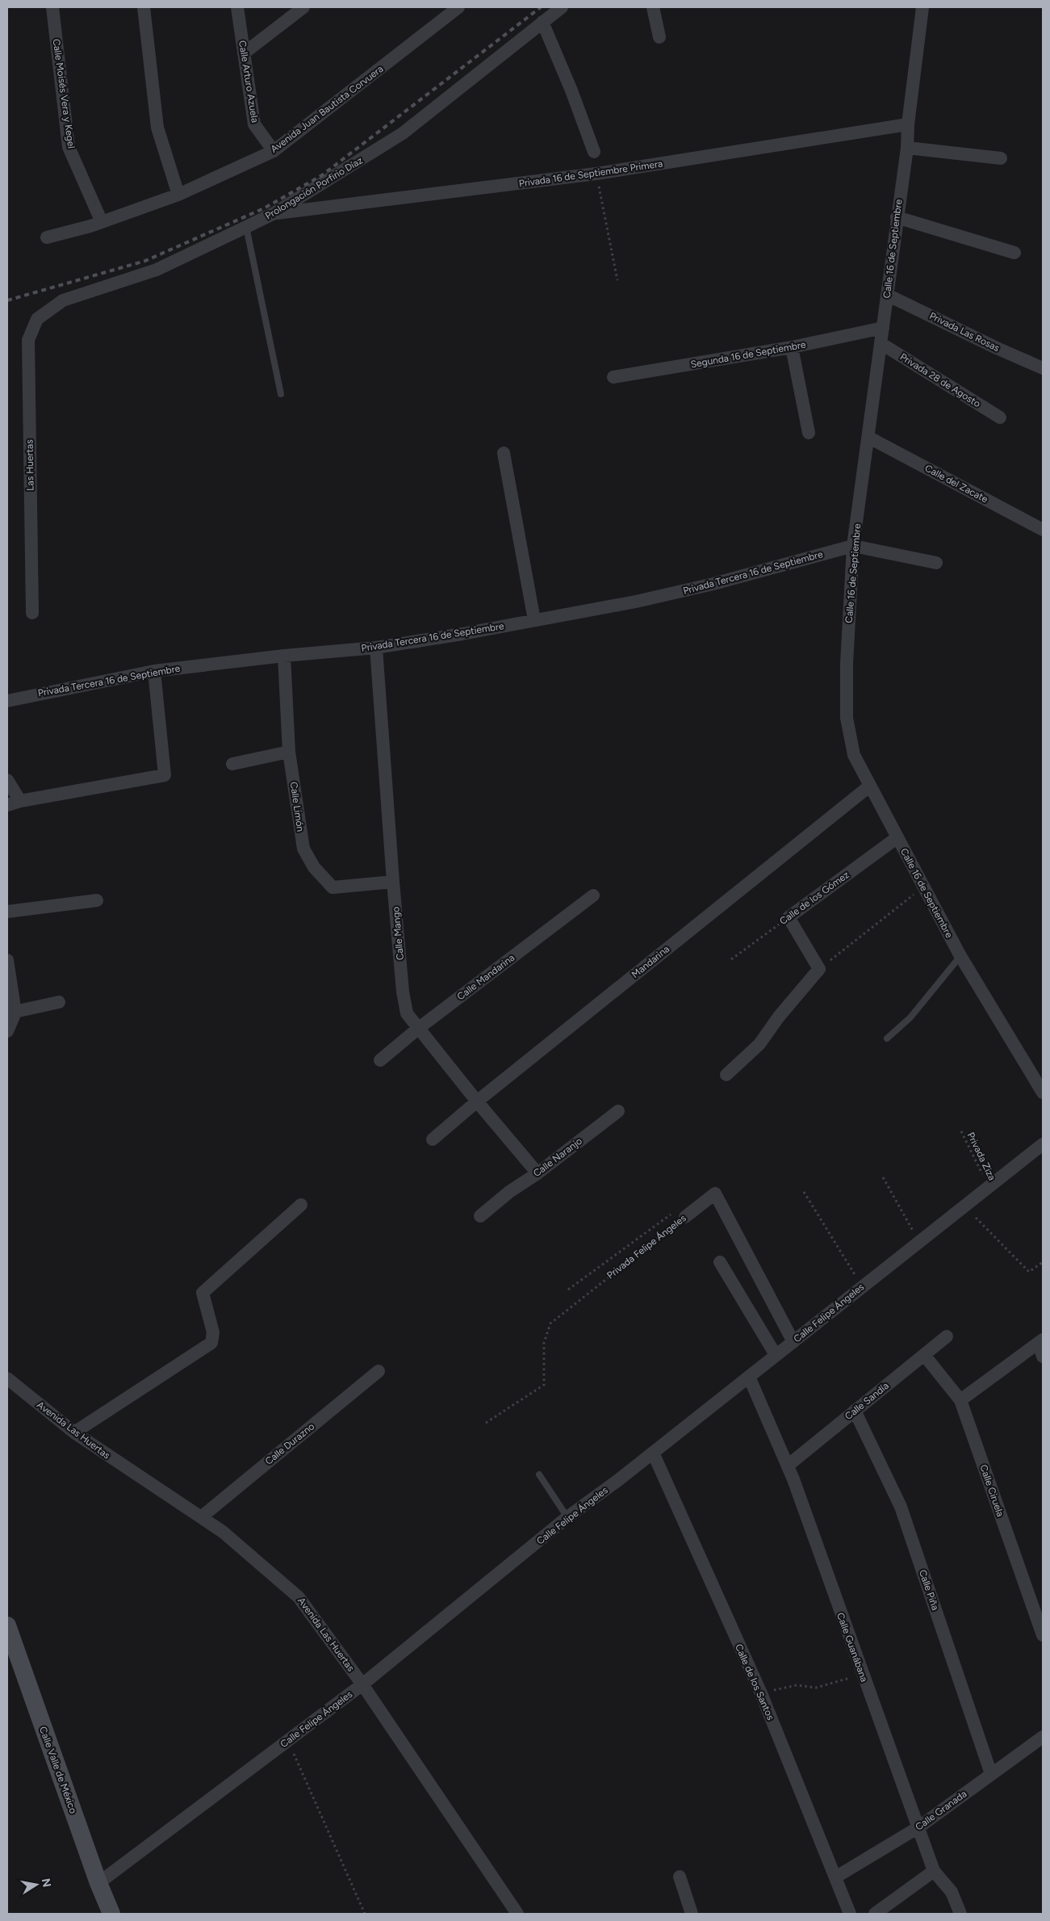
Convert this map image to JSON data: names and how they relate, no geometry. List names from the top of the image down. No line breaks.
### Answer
{"streets":{"street":["Calle Arturo Azuela","Calle Moisés Vera y Kegel","Avenida Juan Bautista Corvuera","Privada 16 de Septiembre Primera","Prolongación Porfirio Díaz","Calle 16 de Septiembre","Privada Las Rosas","Segunda 16 de Septiembre","Privada 28 de Agosto","Las Huertas","Calle del Zacate","Privada Tercera 16 de Septiembre","Calle Limón","Calle de los Gómez","Calle Mango","Mandarina","Calle Mandarina","Calle Naranjo","Privada Felipe Ángeles","Calle Felipe Ángeles","Calle Sandía","Avenida Las Huertas","Calle Durazno","Calle Ciruela","Calle Piña","Calle Guanábana","Calle de los Santos","Calle Valle de México","Calle Granada"],"path":["Privada Ziza"]},"crossings":[["Calle Arturo Azuela","Avenida Juan Bautista Corvuera"],["Calle Moisés Vera y Kegel","Avenida Juan Bautista Corvuera"],["Privada 16 de Septiembre Primera","Prolongación Porfirio Díaz"],["Privada 16 de Septiembre Primera","Calle 16 de Septiembre"],["Prolongación Porfirio Díaz","Las Huertas"],["Calle 16 de Septiembre","Privada Las Rosas"],["Calle 16 de Septiembre","Segunda 16 de Septiembre"],["Calle 16 de Septiembre","Privada 28 de Agosto"],["Calle 16 de Septiembre","Calle del Zacate"],["Calle 16 de Septiembre","Privada Tercera 16 de Septiembre"],["Calle 16 de Septiembre","Calle de los Gómez"],["Calle 16 de Septiembre","Mandarina"],["Privada Tercera 16 de Septiembre","Calle Limón"],["Privada Tercera 16 de Septiembre","Calle Mango"],["Calle Limón","Calle Mango"],["Calle Mango","Mandarina"],["Calle Mango","Calle Mandarina"],["Calle Mango","Calle Naranjo"],["Privada Ziza","Calle Felipe Ángeles"],["Privada Felipe Ángeles","Calle Felipe Ángeles"],["Calle Felipe Ángeles","Avenida Las Huertas"],["Calle Felipe Ángeles","Calle Guanábana"],["Calle Felipe Ángeles","Calle de los Santos"],["Calle Felipe Ángeles","Calle Valle de México"],["Calle Sandía","Calle Ciruela"],["Calle Sandía","Calle Piña"],["Calle Sandía","Calle Guanábana"],["Avenida Las Huertas","Calle Durazno"],["Calle Piña","Calle Granada"],["Calle Guanábana","Calle Granada"],["Calle de los Santos","Calle Granada"]],"north":"right"}
